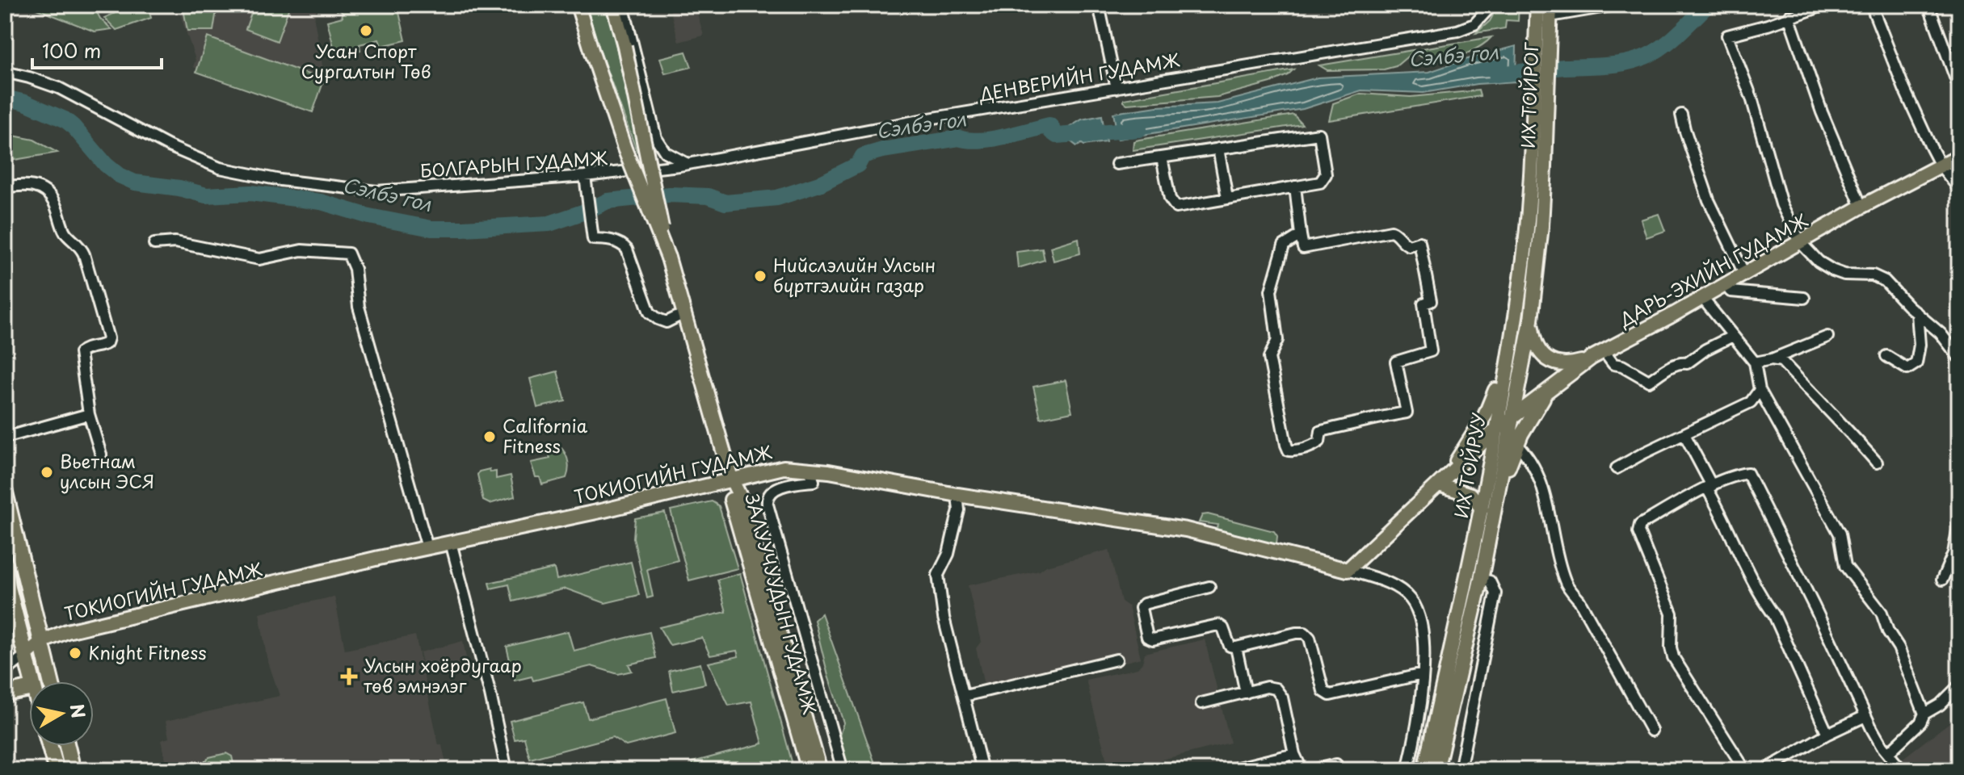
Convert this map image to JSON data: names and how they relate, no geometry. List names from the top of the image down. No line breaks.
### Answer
{"streets":{"main road":["ИХ ТОЙРОГ","ДАРЬ-ЭХИЙН ГУДАМЖ","ИХ ТОЙРУУ","ТОКИОГИЙН ГУДАМЖ","ЗАЛУУЧУУДЫН ГУДАМЖ"],"street":["ДЕНВЕРИЙН ГУДАМЖ","БОЛГАРЫН ГУДАМЖ"]},"crossings":[["ДЕНВЕРИЙН ГУДАМЖ","БОЛГАРЫН ГУДАМЖ"],["ИХ ТОЙРОГ","ИХ ТОЙРУУ"],["ДАРЬ-ЭХИЙН ГУДАМЖ","ИХ ТОЙРУУ"],["ТОКИОГИЙН ГУДАМЖ","ЗАЛУУЧУУДЫН ГУДАМЖ"]],"water":["Сэлбэ гол"],"places":{"other":["Усан Спорт Сургалтын Төв","Нийслэлийн Улсын бүртгэлийн газар","California Fitness","Вьетнам улсын ЭСЯ","Knight Fitness"],"health":["Улсын хоёрдугаар төв эмнэлэг"]},"scale_bar":"100 m","north":"right"}
